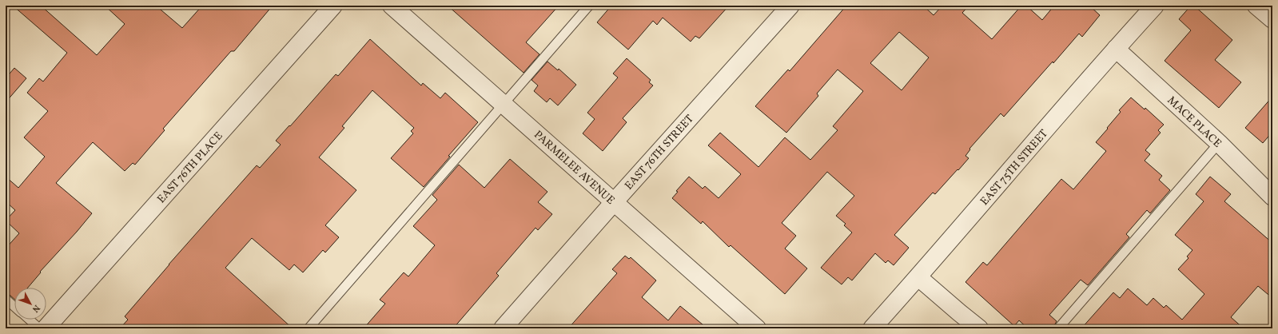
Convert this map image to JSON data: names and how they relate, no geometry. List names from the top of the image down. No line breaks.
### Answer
{"streets":{"street":["MACE PLACE","EAST 76TH STREET","EAST 76TH PLACE","PARMELEE AVENUE","EAST 75TH STREET"]},"crossings":[["MACE PLACE","EAST 75TH STREET"],["EAST 76TH STREET","PARMELEE AVENUE"]],"north":"bottom right"}
